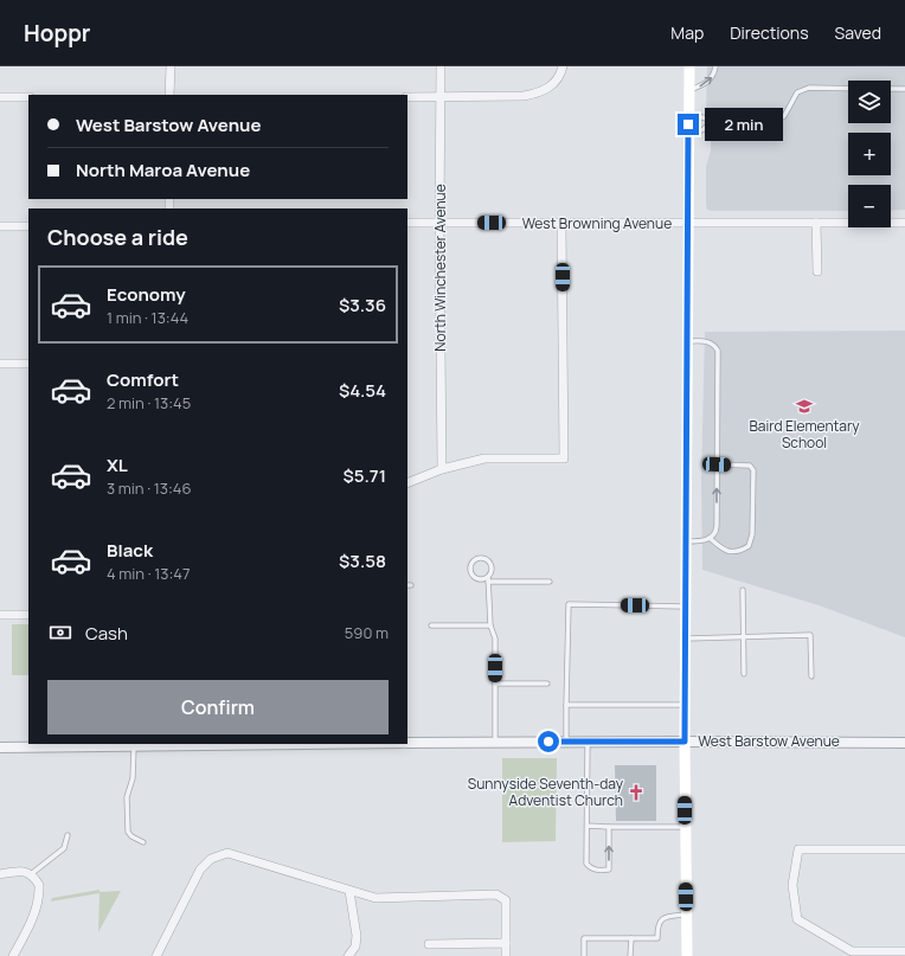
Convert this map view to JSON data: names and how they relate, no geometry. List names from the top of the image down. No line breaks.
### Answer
{"streets":{"street":["West Browning Avenue","North Winchester Avenue","West Barstow Avenue"]},"crossings":[["West Browning Avenue","North Winchester Avenue"]],"places":{"school or university":["Baird Elementary School"],"church":["Sunnyside Seventh-day Adventist Church"]},"page":{"header":"Hoppr","nav":["Map","Directions","Saved"],"map_buttons":["+","−"],"banner":["West Barstow Avenue","North Maroa Avenue"],"bubble":"2 min","heading":"Choose a ride","list":[{"name":"Economy","note":"1 min · 13:44","value":"$3.36"},{"name":"Comfort","note":"2 min · 13:45","value":"$4.54"},{"name":"XL","note":"3 min · 13:46","value":"$5.71"},{"name":"Black","note":"4 min · 13:47","value":"$3.58"}],"pay":["Cash","590 m"],"buttons":"Confirm"}}
